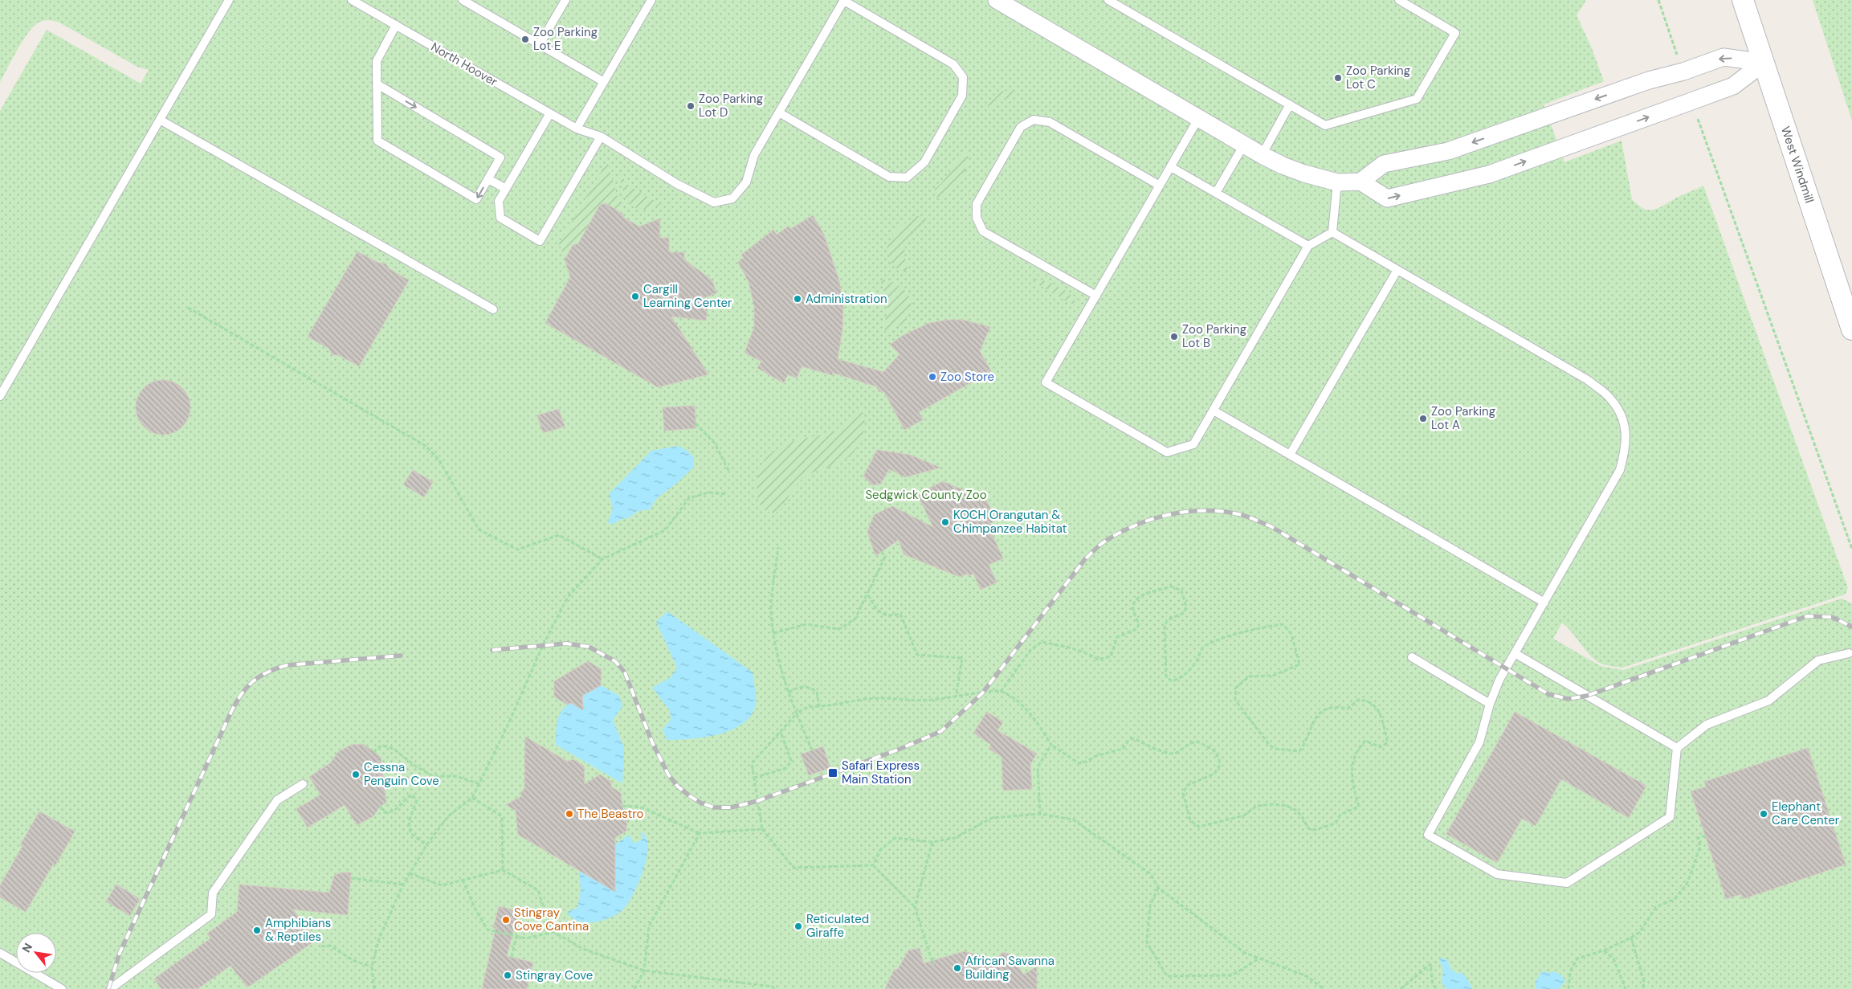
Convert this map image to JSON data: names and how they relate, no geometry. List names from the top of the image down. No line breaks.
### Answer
{"streets":{"street":["West Windmill"],"lane":["North Hoover"]},"parks":["Sedgwick County Zoo"],"places":{"other":["Zoo Parking Lot E","Zoo Parking Lot C","Zoo Parking Lot D","Cargill Learning Center","Administration","Zoo Parking Lot B","Zoo Store","Zoo Parking Lot A","KOCH Orangutan & Chimpanzee Habitat","Cessna Penguin Cove","The Beastro","Elephant Care Center","Stingray Cove Cantina","Reticulated Giraffe","Amphibians & Reptiles","African Savanna Building","Stingray Cove"],"transit":["Safari Express Main Station"]},"north":"top left"}
